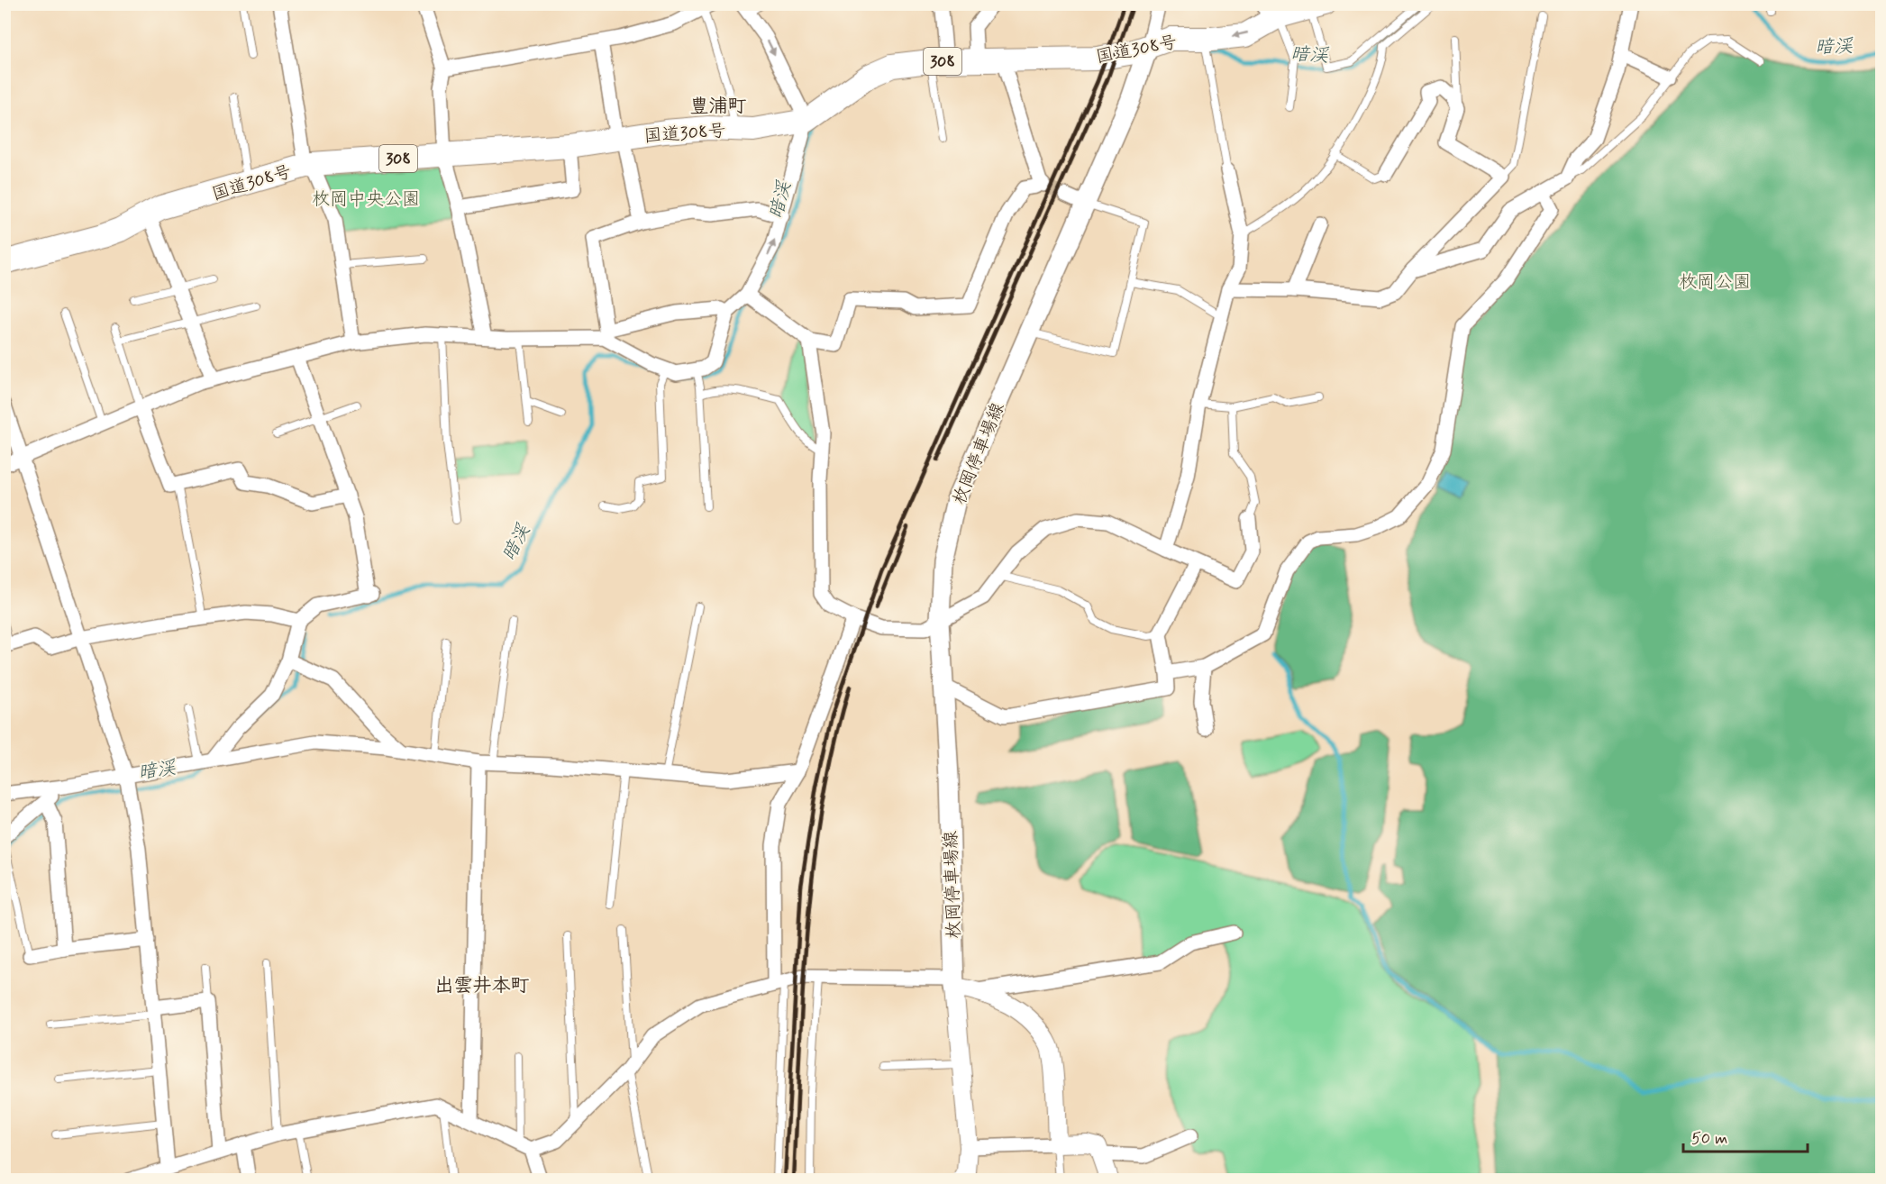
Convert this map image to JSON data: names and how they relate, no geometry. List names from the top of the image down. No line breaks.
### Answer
{"streets":{"highway":["国道308号","308"],"main road":["枚岡停車場線"]},"crossings":[["国道308号","枚岡停車場線"]],"districts":["豊浦町","出雲井本町"],"water":["暗渓"],"parks":["枚岡中央公園","枚岡公園"],"scale_bar":"50 m"}
